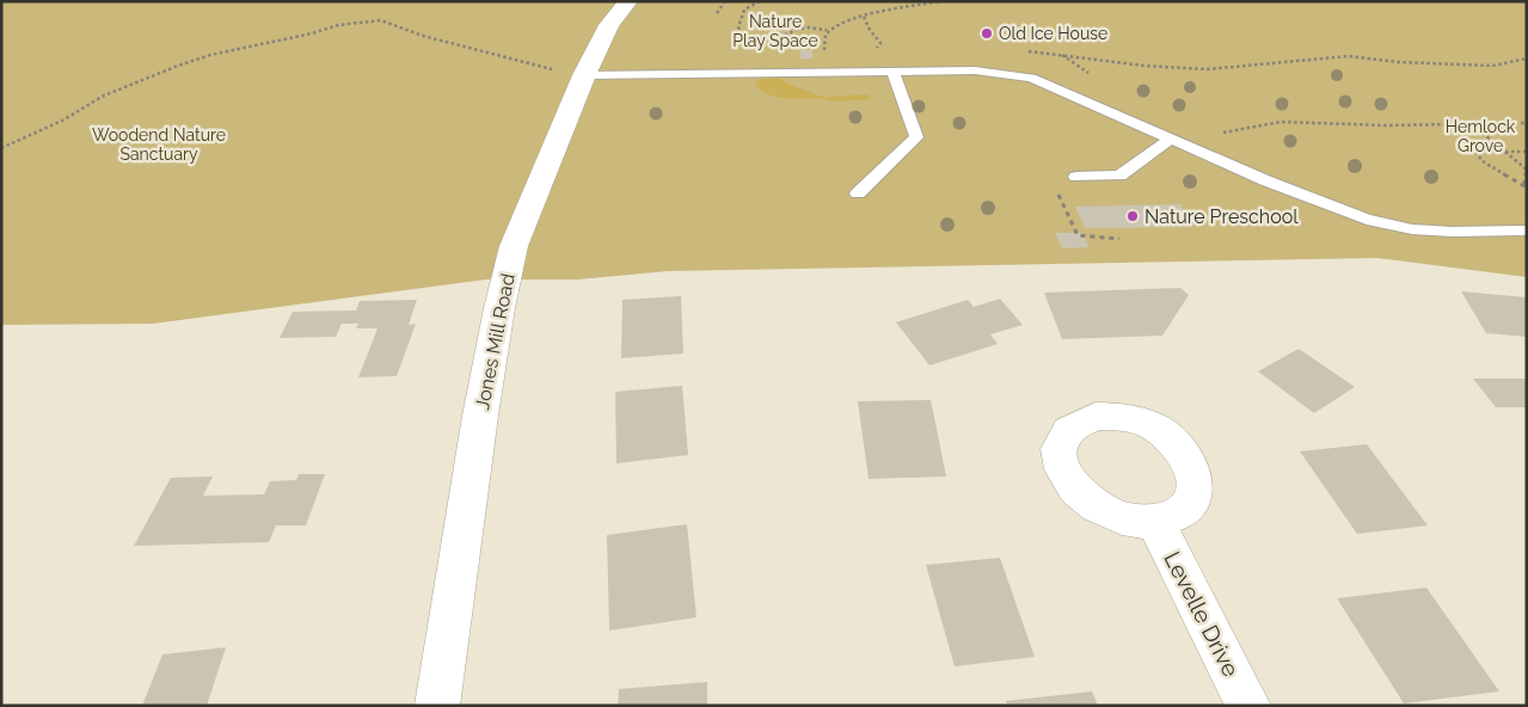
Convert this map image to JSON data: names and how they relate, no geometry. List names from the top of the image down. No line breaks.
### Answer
{"streets":{"street":["Jones Mill Road","Levelle Drive"]},"parks":["Nature Play Space","Hemlock Grove","Woodend Nature Sanctuary"],"places":["Old Ice House","Nature Preschool"]}
